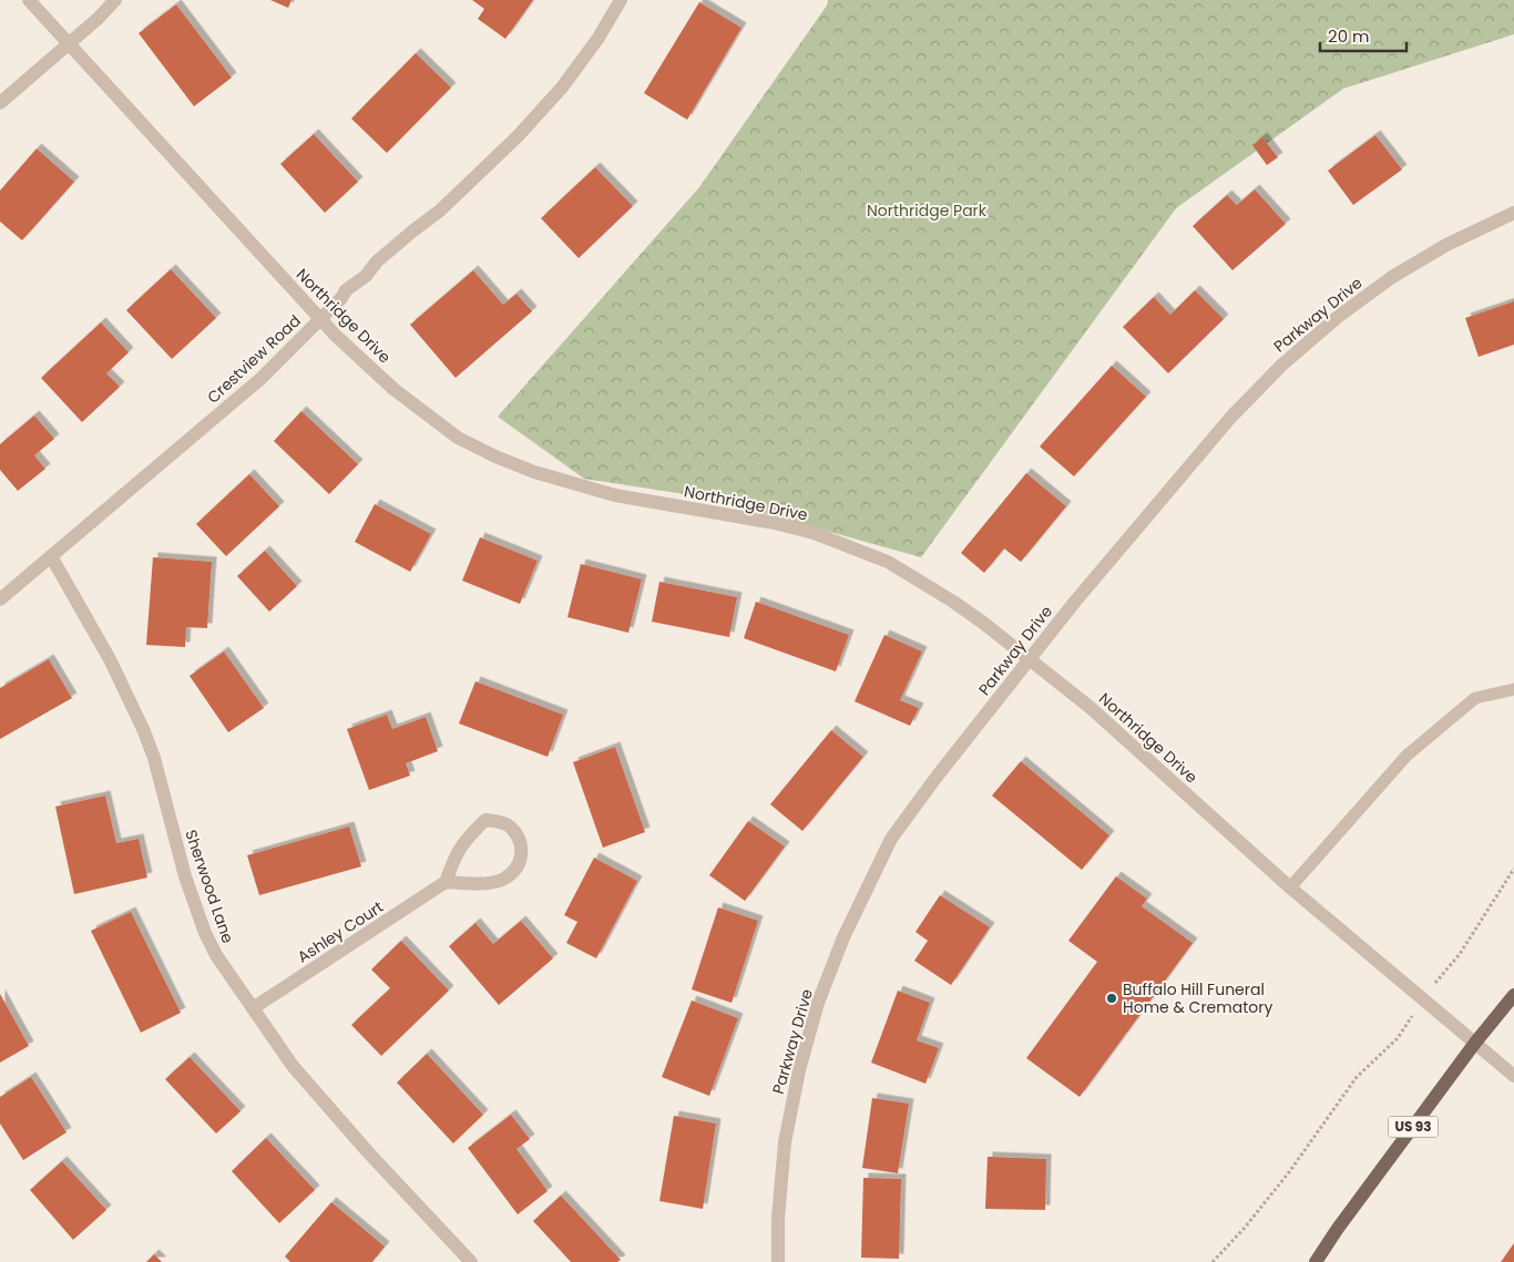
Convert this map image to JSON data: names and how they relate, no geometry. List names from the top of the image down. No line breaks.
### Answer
{"streets":{"main road":["US 93"],"street":["Parkway Drive","Northridge Drive","Crestview Road","Sherwood Lane","Ashley Court"]},"crossings":[["Parkway Drive","Northridge Drive"],["Northridge Drive","Crestview Road"],["Northridge Drive","US 93"],["Crestview Road","Sherwood Lane"],["Sherwood Lane","Ashley Court"]],"parks":["Northridge Park"],"places":["Buffalo Hill Funeral Home & Crematory"],"scale_bar":"20 m"}
